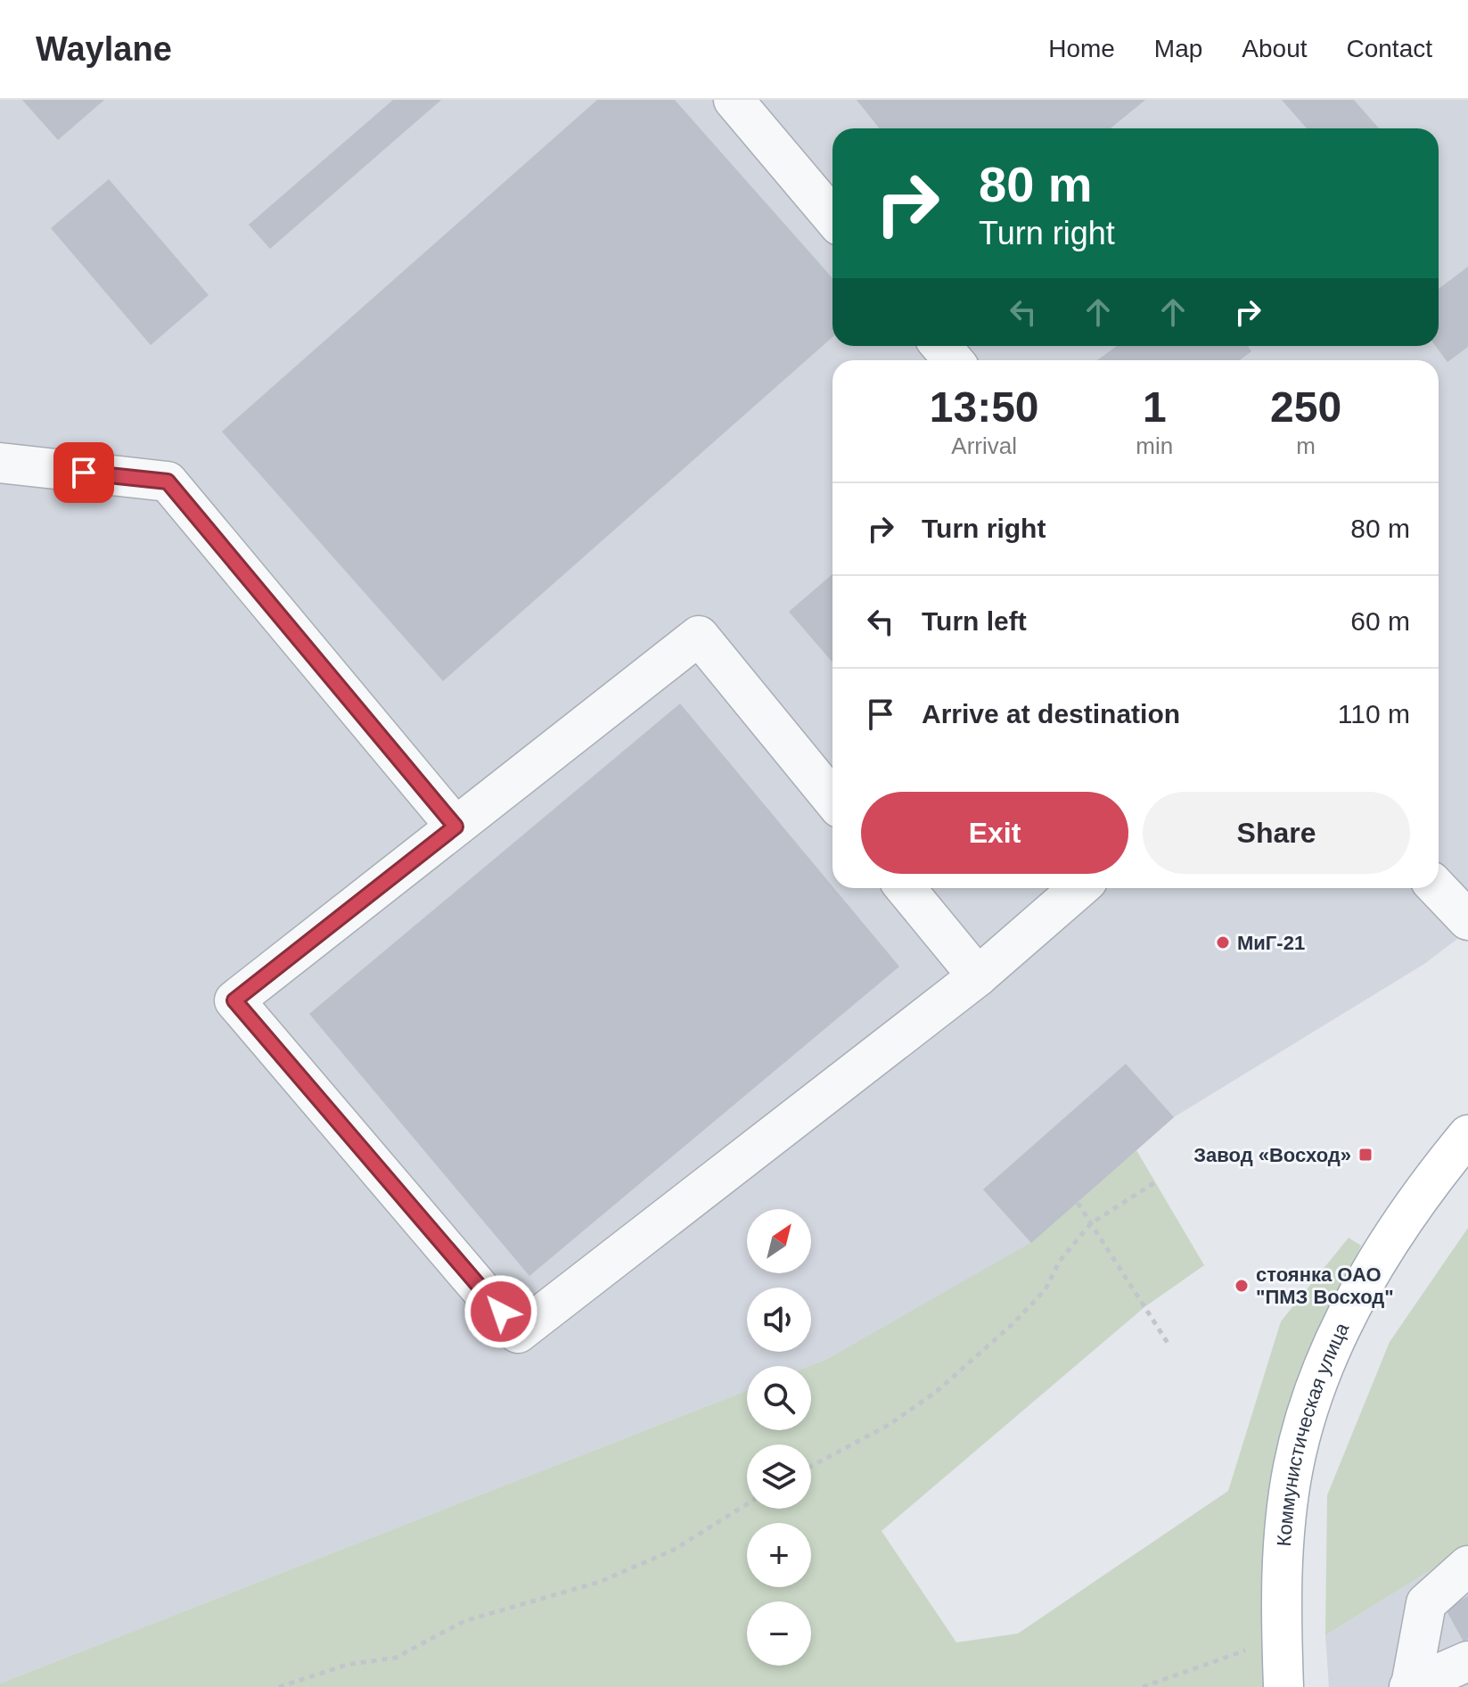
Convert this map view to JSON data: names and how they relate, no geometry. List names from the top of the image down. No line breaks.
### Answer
{"streets":{"main road":["Коммунистическая улица"]},"places":{"other":["МиГ-21","стоянка ОАО \"ПМЗ Восход\""],"transit":["Завод «Восход»"]},"north":"top right","page":{"header":"Waylane","nav":["Home","Map","About","Contact"],"turn":["80 m","Turn right"],"eta":["13:50","Arrival","1","min","250","m"],"list":[{"name":"Turn right","value":"80 m"},{"name":"Turn left","value":"60 m"},{"name":"Arrive at destination","value":"110 m"}],"buttons":["Exit","Share"],"map_buttons":["+","−"]}}
